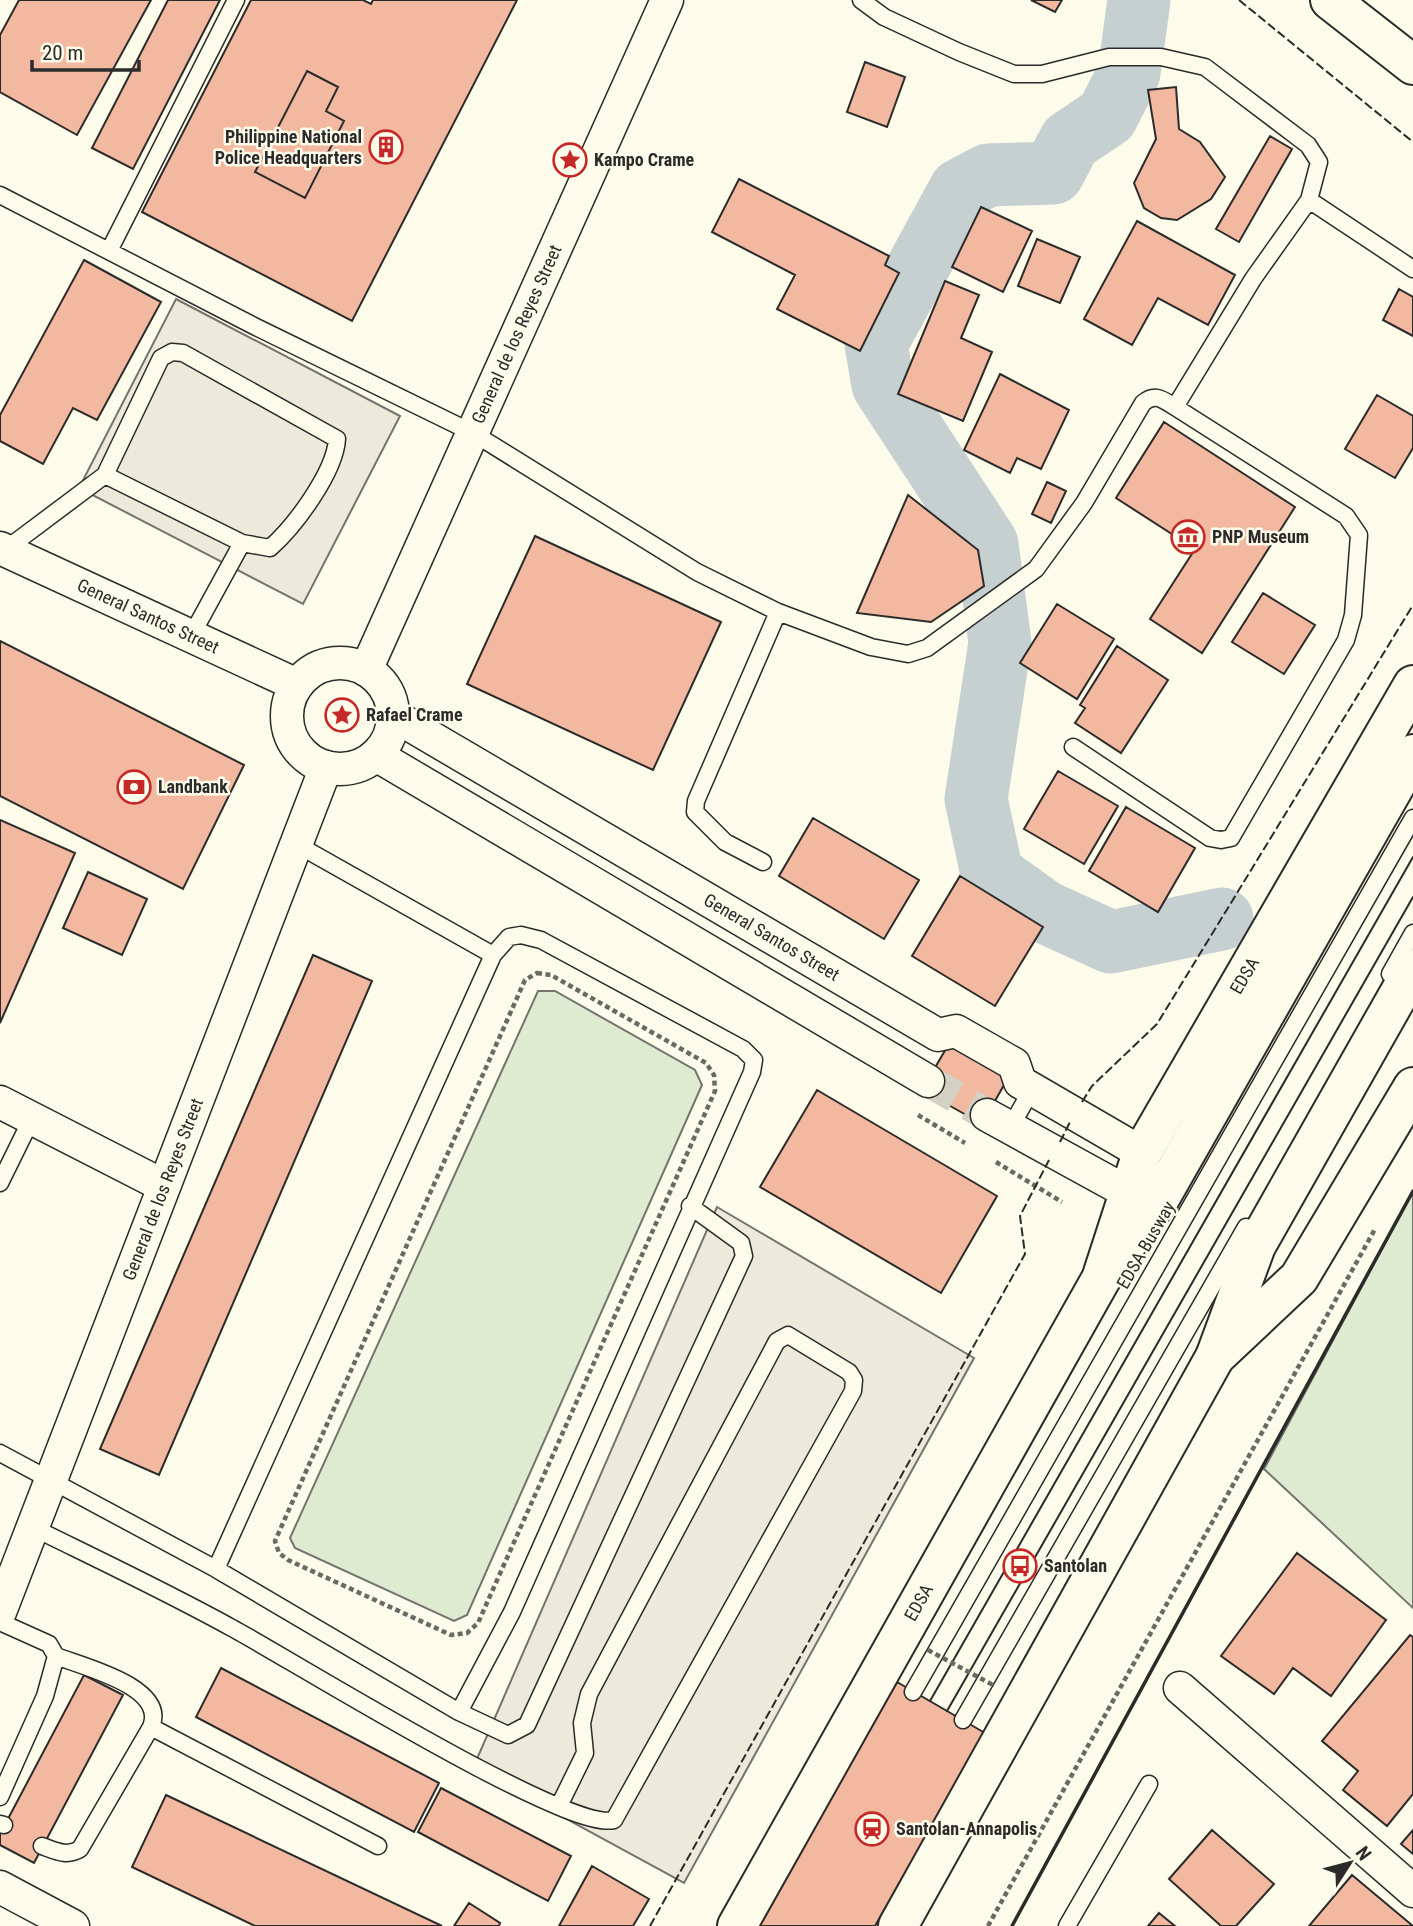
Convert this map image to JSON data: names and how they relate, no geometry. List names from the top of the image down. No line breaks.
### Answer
{"streets":{"main road":["EDSA"],"street":["General de los Reyes Street","General Santos Street"],"lane":["EDSA Busway"]},"crossings":[["General de los Reyes Street","General Santos Street"],["General Santos Street","EDSA"],["EDSA","EDSA Busway"]],"places":{"building":["Philippine National Police Headquarters"],"place":["Kampo Crame","Rafael Crame"],"museum":["PNP Museum"],"bank":["Landbank"],"bus stop":["Santolan"],"station":["Santolan-Annapolis"]},"scale_bar":"20 m","north":"top right"}
